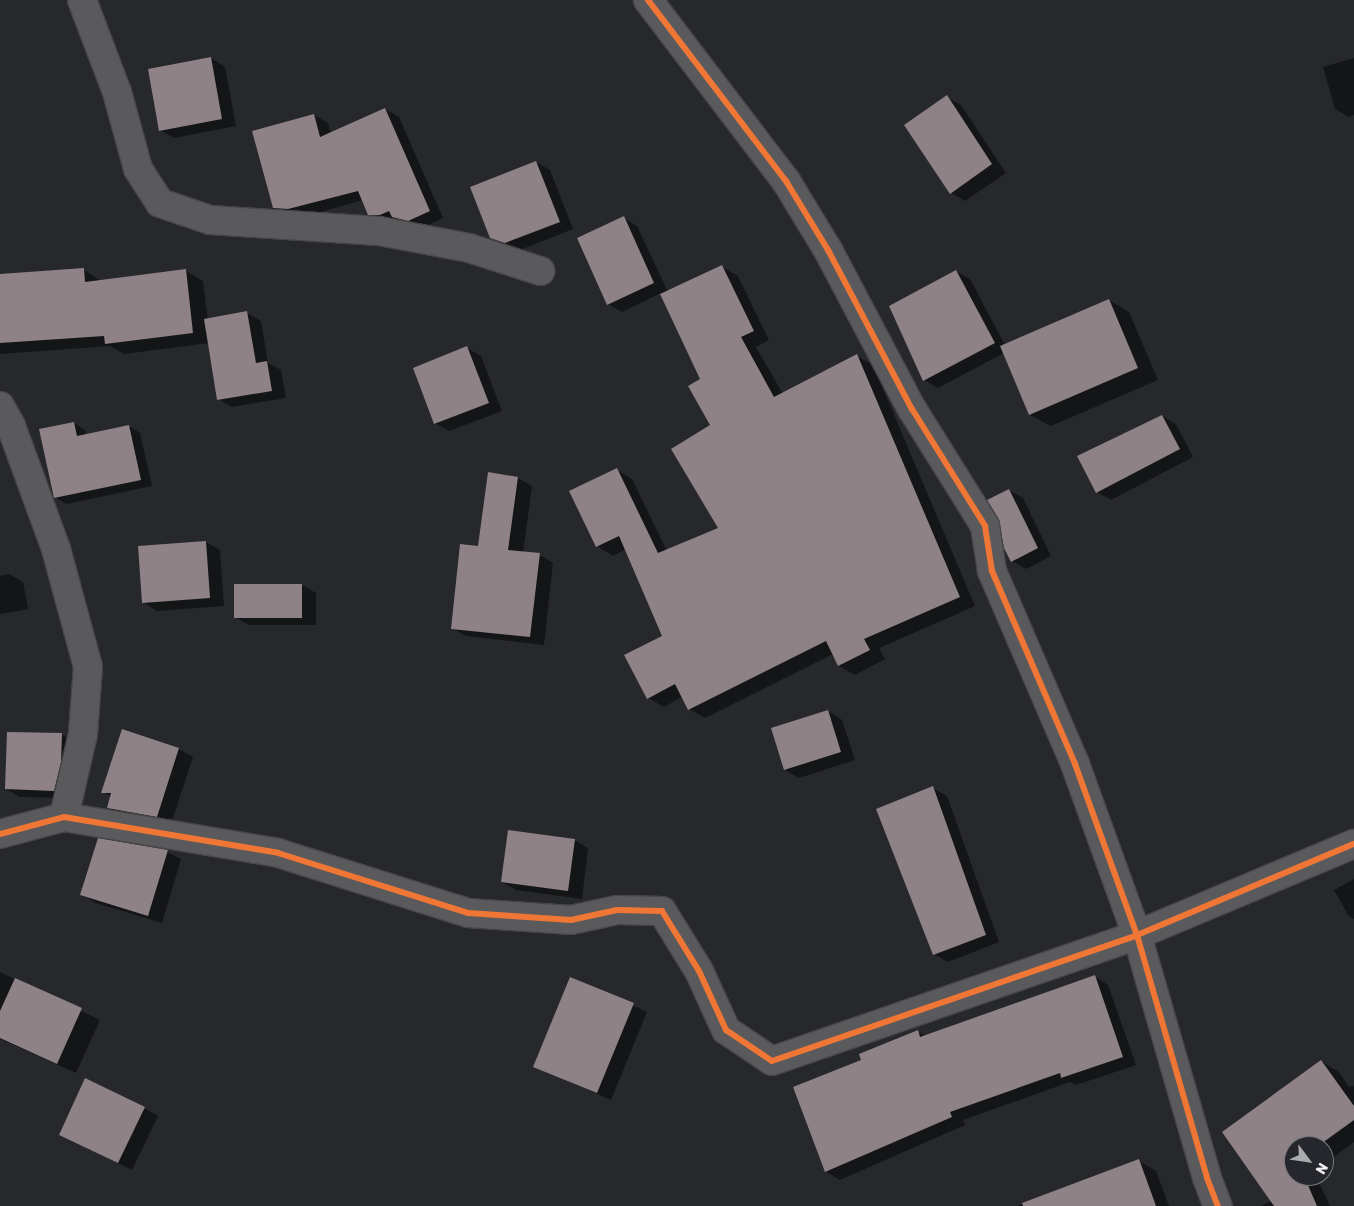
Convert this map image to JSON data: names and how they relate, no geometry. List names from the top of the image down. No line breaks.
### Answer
{"north":"bottom right"}
